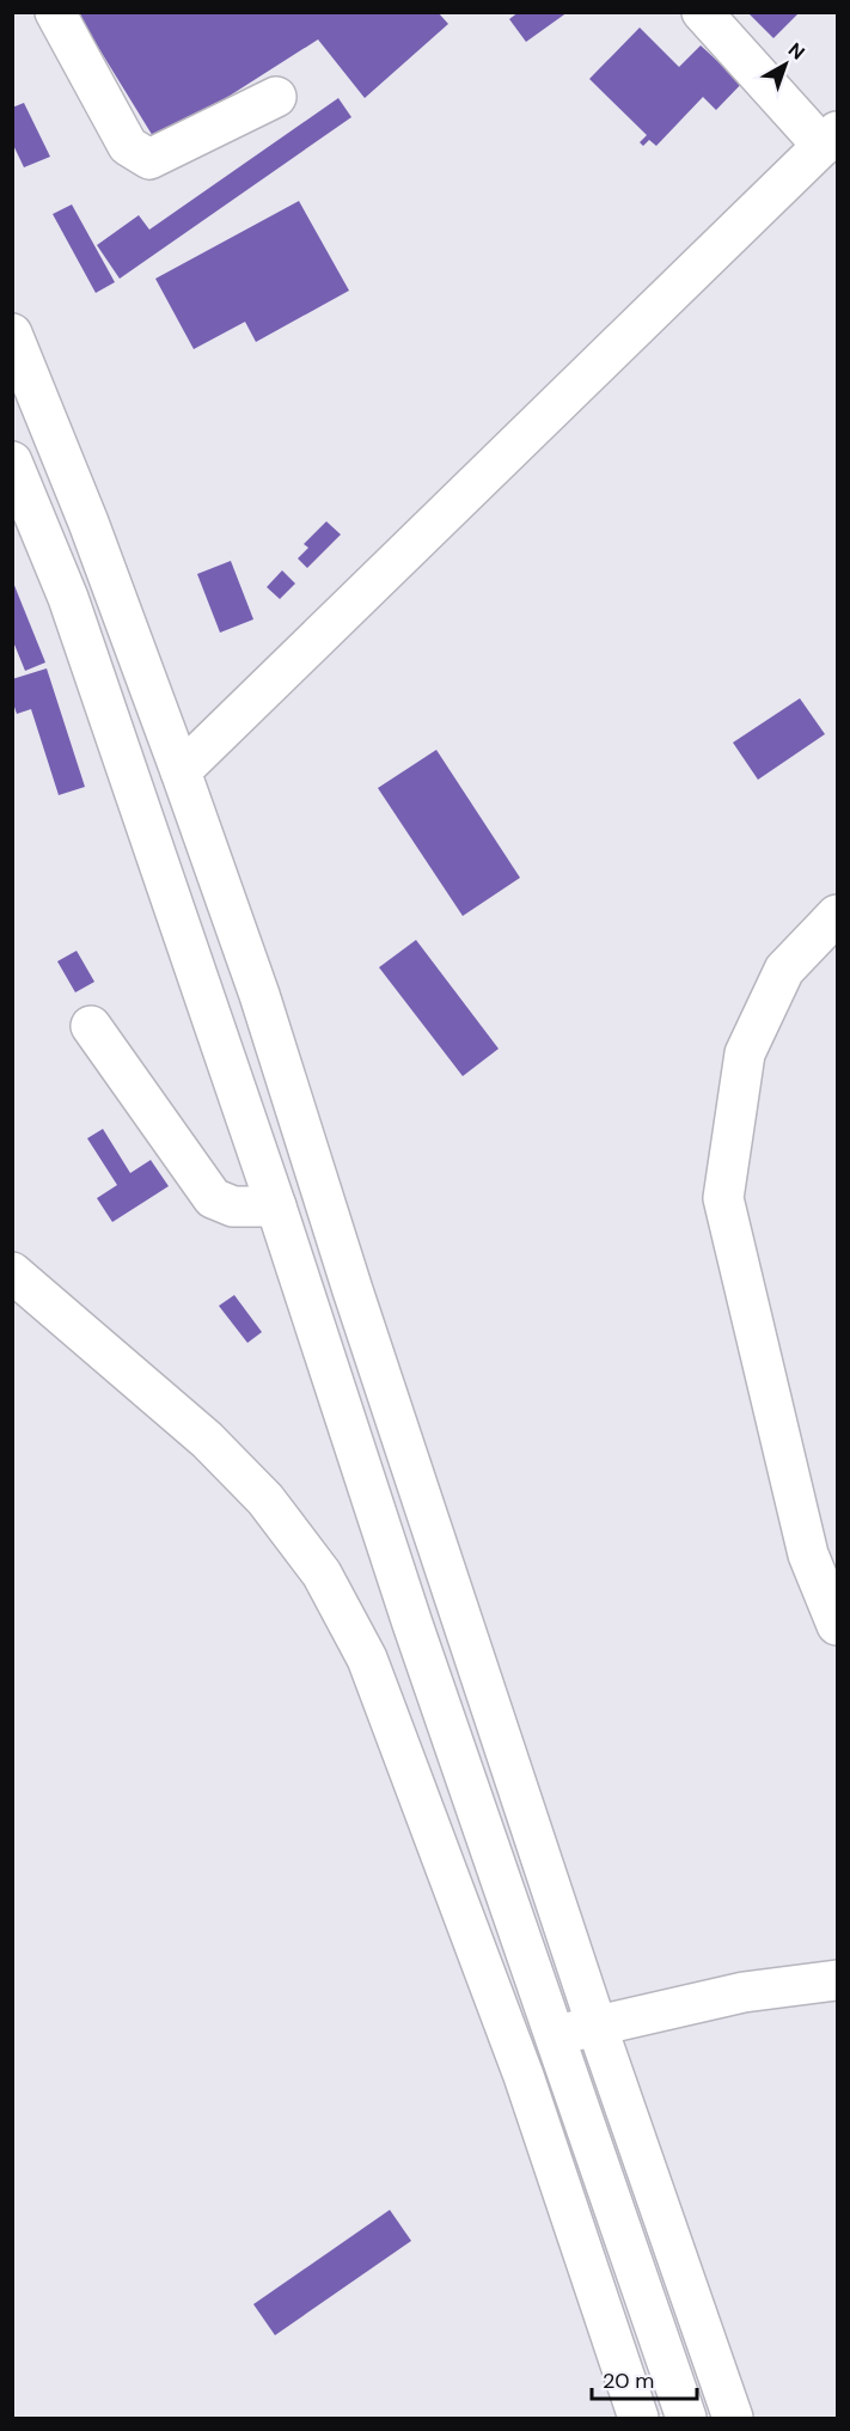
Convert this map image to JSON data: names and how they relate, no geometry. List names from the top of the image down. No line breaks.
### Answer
{"scale_bar":"20 m","north":"top right"}
